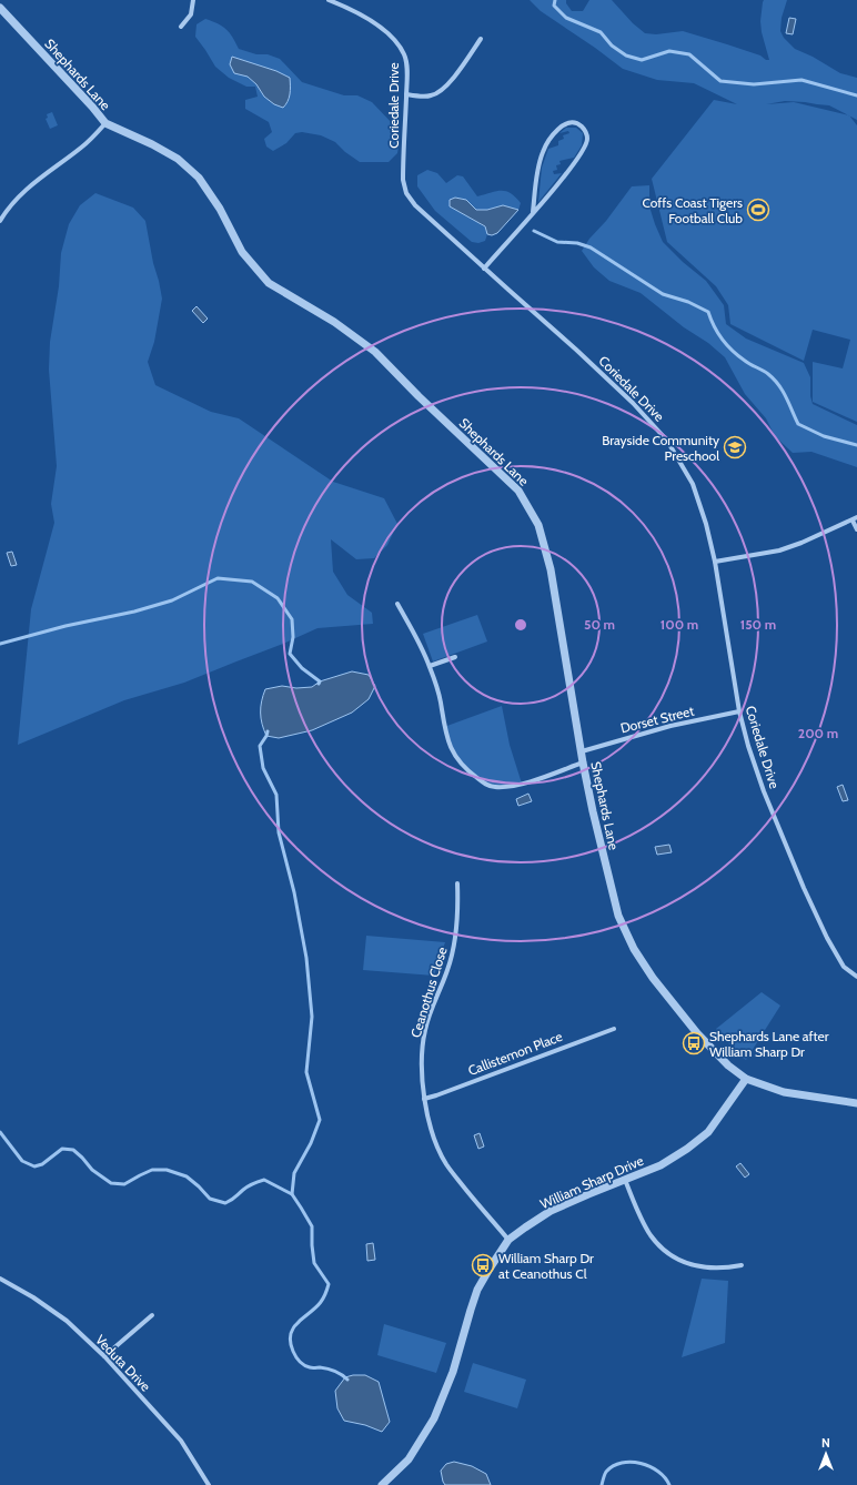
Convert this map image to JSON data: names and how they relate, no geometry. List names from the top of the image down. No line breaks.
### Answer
{"streets":{"street":["Shephards Lane","Coriedale Drive","Dorset Street","Ceanothus Close","Callistemon Place","William Sharp Drive","Veduta Drive"]},"crossings":[["Shephards Lane","Dorset Street"],["Shephards Lane","William Sharp Drive"],["Coriedale Drive","Dorset Street"],["Ceanothus Close","Callistemon Place"],["Ceanothus Close","William Sharp Drive"]],"places":{"sports":["Coffs Coast Tigers Football Club"],"school or university":["Brayside Community Preschool"],"bus stop":["Shephards Lane after William Sharp Dr","William Sharp Dr at Ceanothus Cl"]},"north":"top","rings":["50 m","100 m","150 m","200 m"]}
